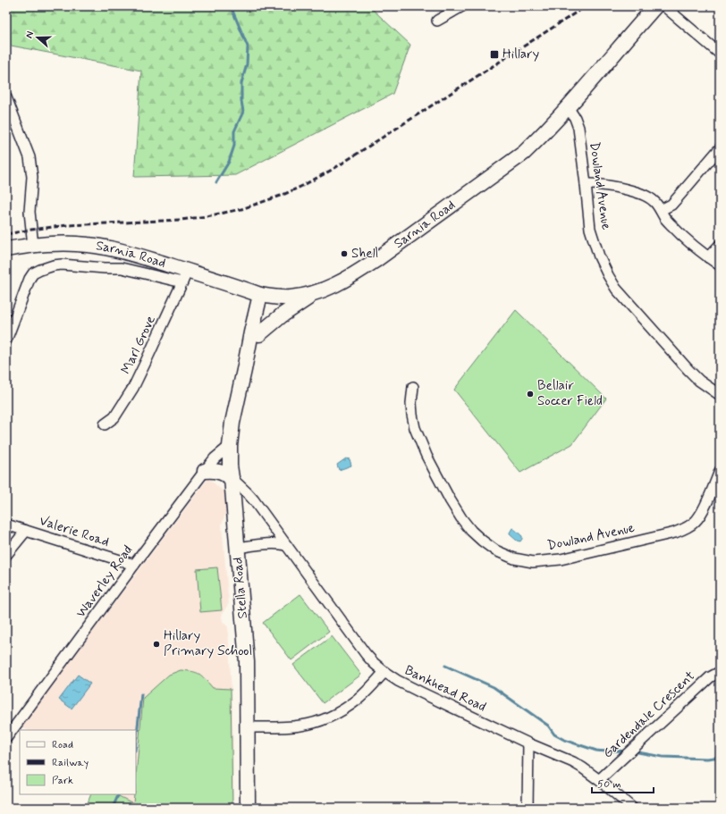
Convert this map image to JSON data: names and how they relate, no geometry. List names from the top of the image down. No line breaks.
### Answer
{"streets":{"main road":["Sarnia Road","Stella Road"],"street":["Dowland Avenue","Marl Grove","Valerie Road","Waverley Road","Bankhead Road","Gardendale Crescent"]},"crossings":[["Dowland Avenue","Sarnia Road"],["Sarnia Road","Marl Grove"],["Sarnia Road","Stella Road"],["Valerie Road","Waverley Road"],["Waverley Road","Stella Road"],["Stella Road","Bankhead Road"],["Bankhead Road","Gardendale Crescent"]],"places":{"transit":["Hillary"],"other":["Shell","Bellair Soccer Field","Hillary Primary School"]},"legend":["Road","Railway","Park"],"scale_bar":"50 m","north":"left"}
